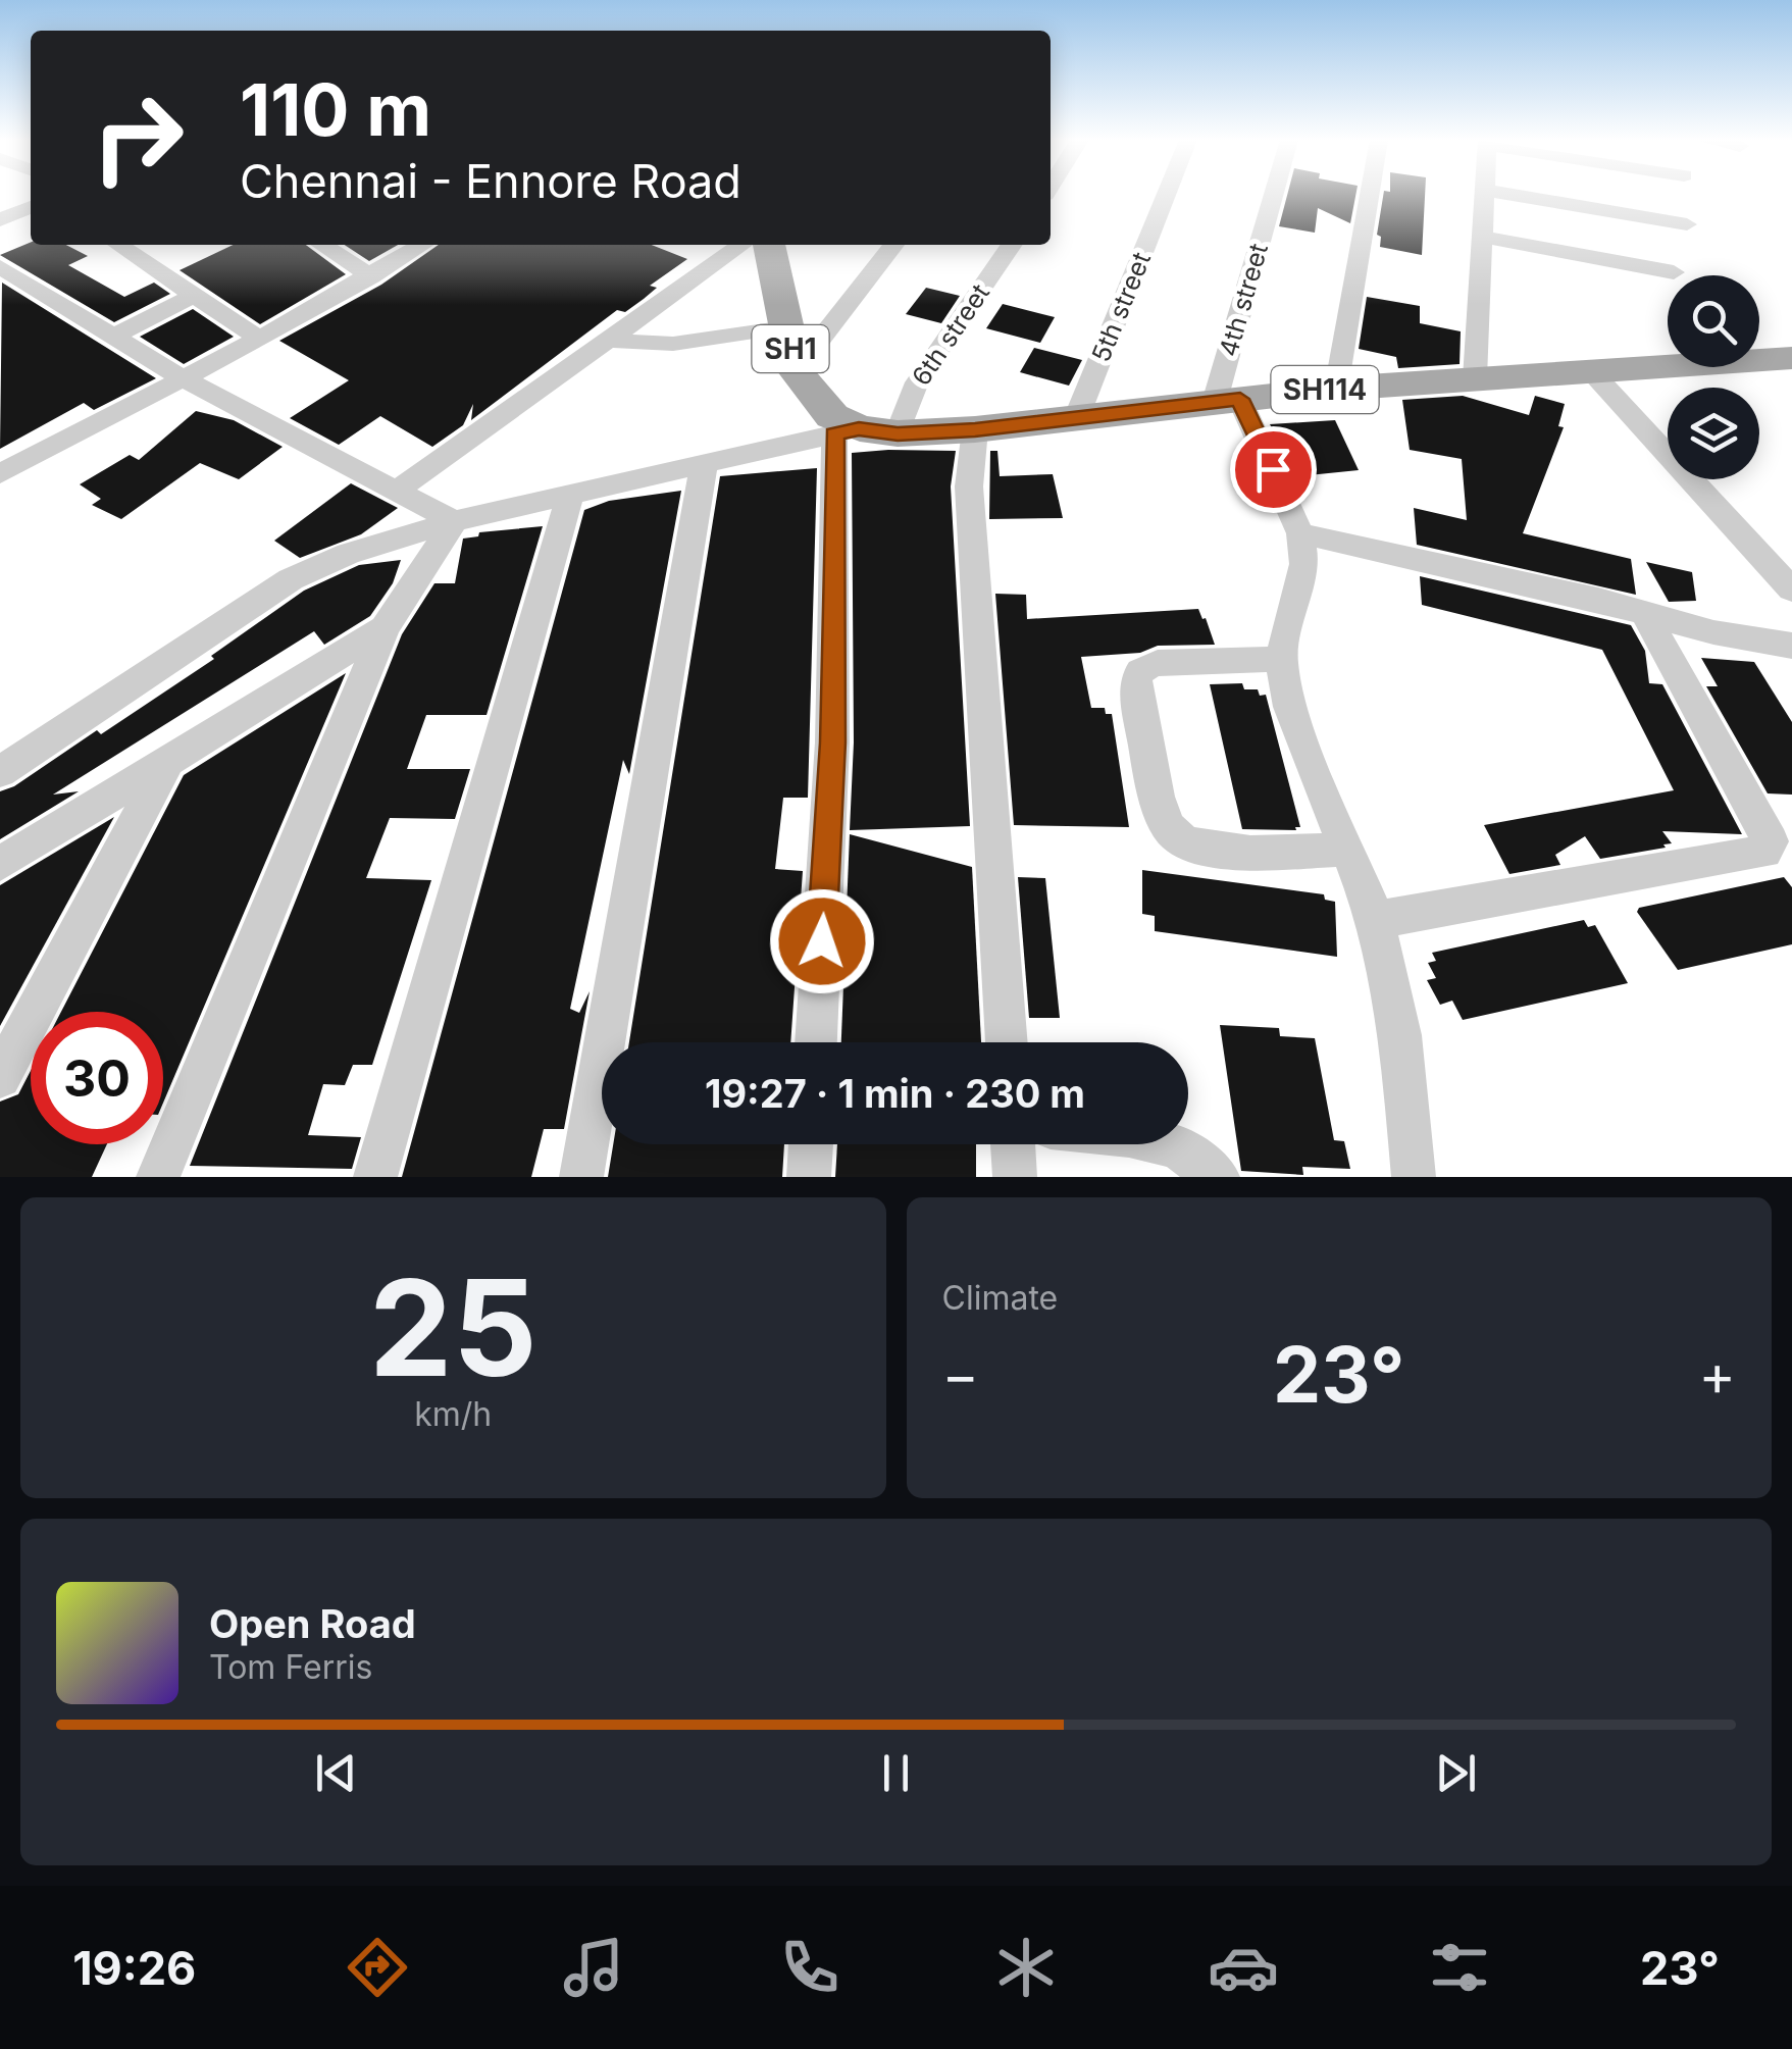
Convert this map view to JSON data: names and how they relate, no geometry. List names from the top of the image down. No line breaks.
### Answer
{"streets":{"main road":["SH1","SH114"],"street":["4th street","5th street","6th street"]},"crossings":[["4th street","SH114"],["5th street","SH114"],["6th street","SH1"],["6th street","SH114"],["SH1","SH114"]],"page":{"turn":["110 m","Chennai - Ennore Road"],"limit":"30","trip":"19:27 · 1 min · 230 m","tile":[["25","km/h"],"Climate"],"heat":["−","23°","+"],"song":["Open Road","Tom Ferris"],"tabs":["19:26","23°"]}}
